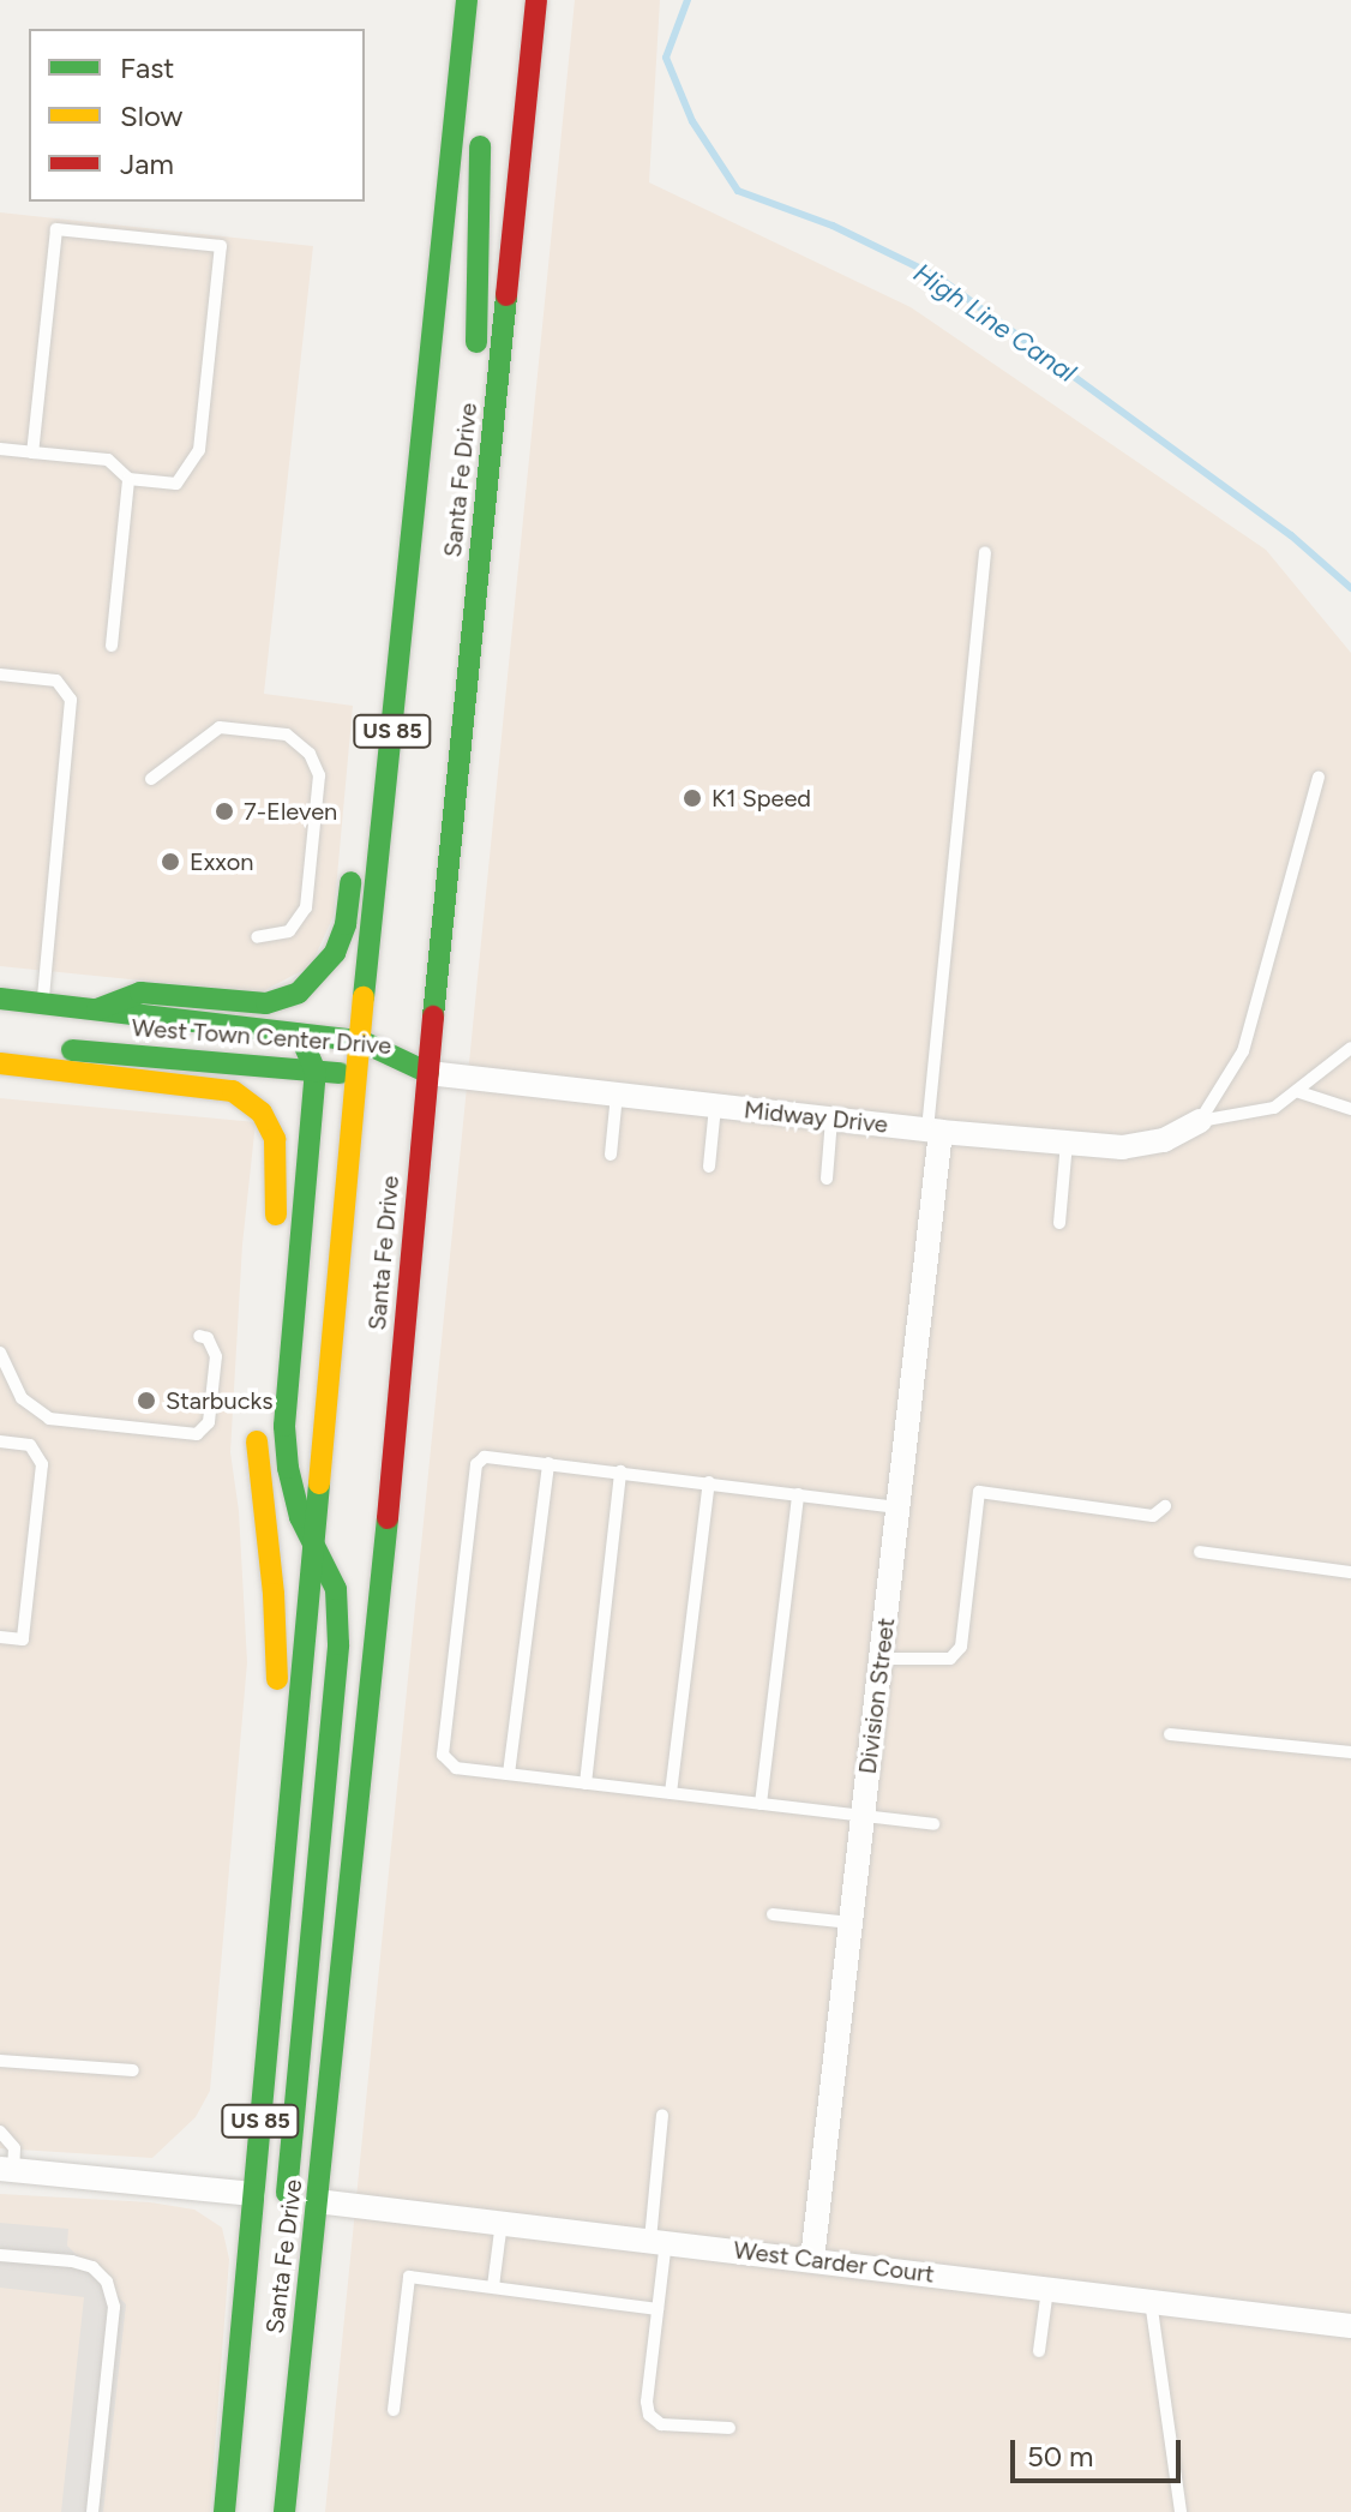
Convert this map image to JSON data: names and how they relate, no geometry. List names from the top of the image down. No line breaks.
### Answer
{"streets":{"main road":["Santa Fe Drive","US 85","West Town Center Drive"],"street":["Midway Drive","Division Street","West Carder Court"]},"crossings":[["Santa Fe Drive","West Town Center Drive"],["Santa Fe Drive","Midway Drive"],["Santa Fe Drive","West Carder Court"],["West Town Center Drive","Midway Drive"],["Midway Drive","Division Street"],["Division Street","West Carder Court"]],"water":["High Line Canal"],"places":["K1 Speed","7-Eleven","Exxon","Starbucks"],"legend":["Fast","Slow","Jam"],"scale_bar":"50 m"}
